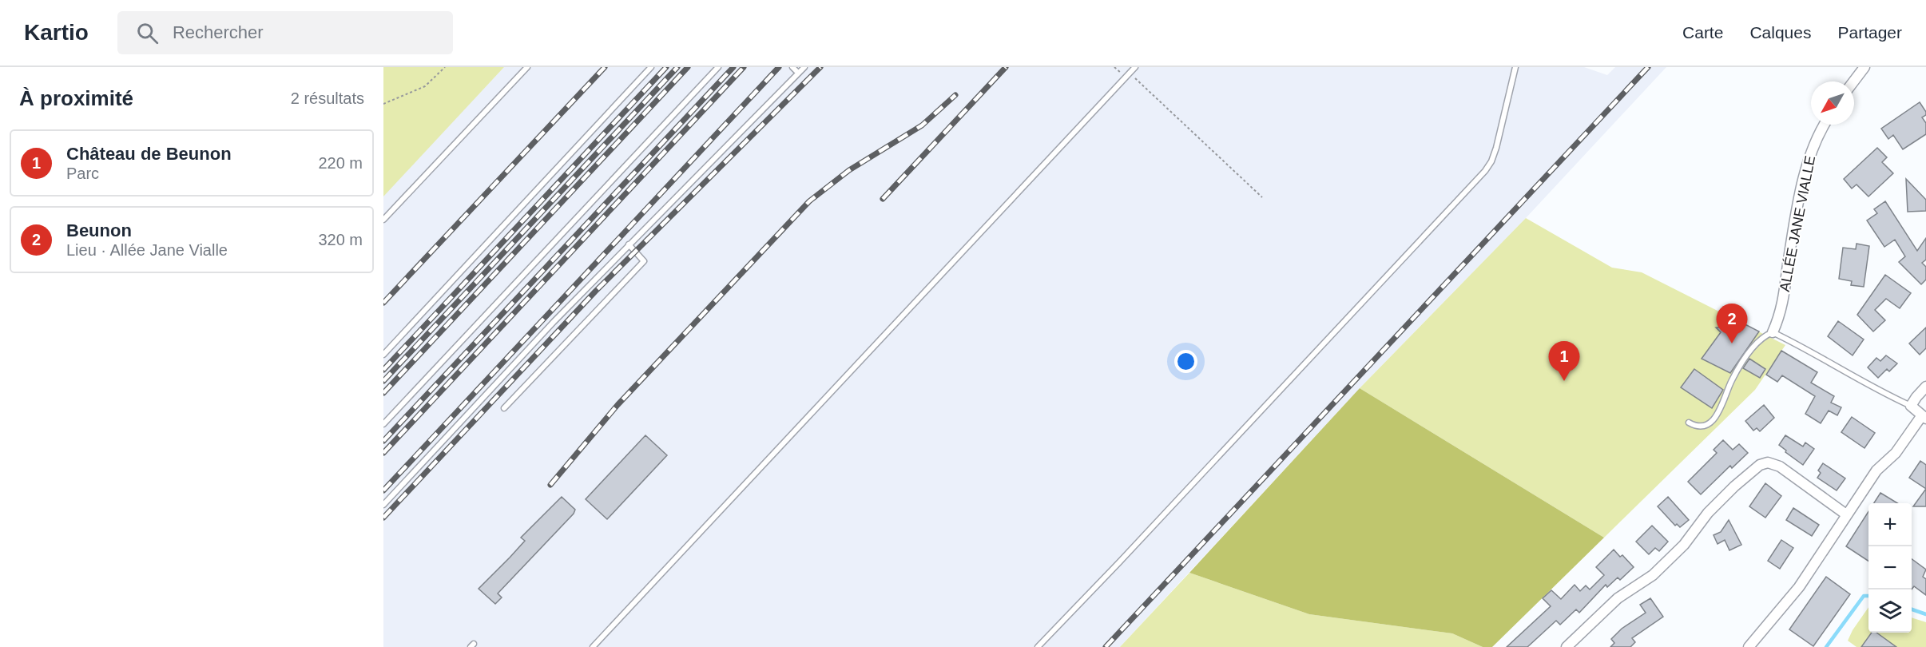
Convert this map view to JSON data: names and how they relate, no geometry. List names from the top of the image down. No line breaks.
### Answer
{"streets":{"street":["ALLÉE JANE VIALLE"]},"north":"bottom left","page":{"header":"Kartio","search":"Rechercher","nav":["Carte","Calques","Partager"],"heading":["À proximité","2 résultats"],"list":[{"mark":"1","name":"Château de Beunon","note":"Parc","value":"220 m"},{"mark":"2","name":"Beunon","note":"Lieu · Allée Jane Vialle","value":"320 m"}],"pins":["2","1"],"map_buttons":["+","−"]}}
